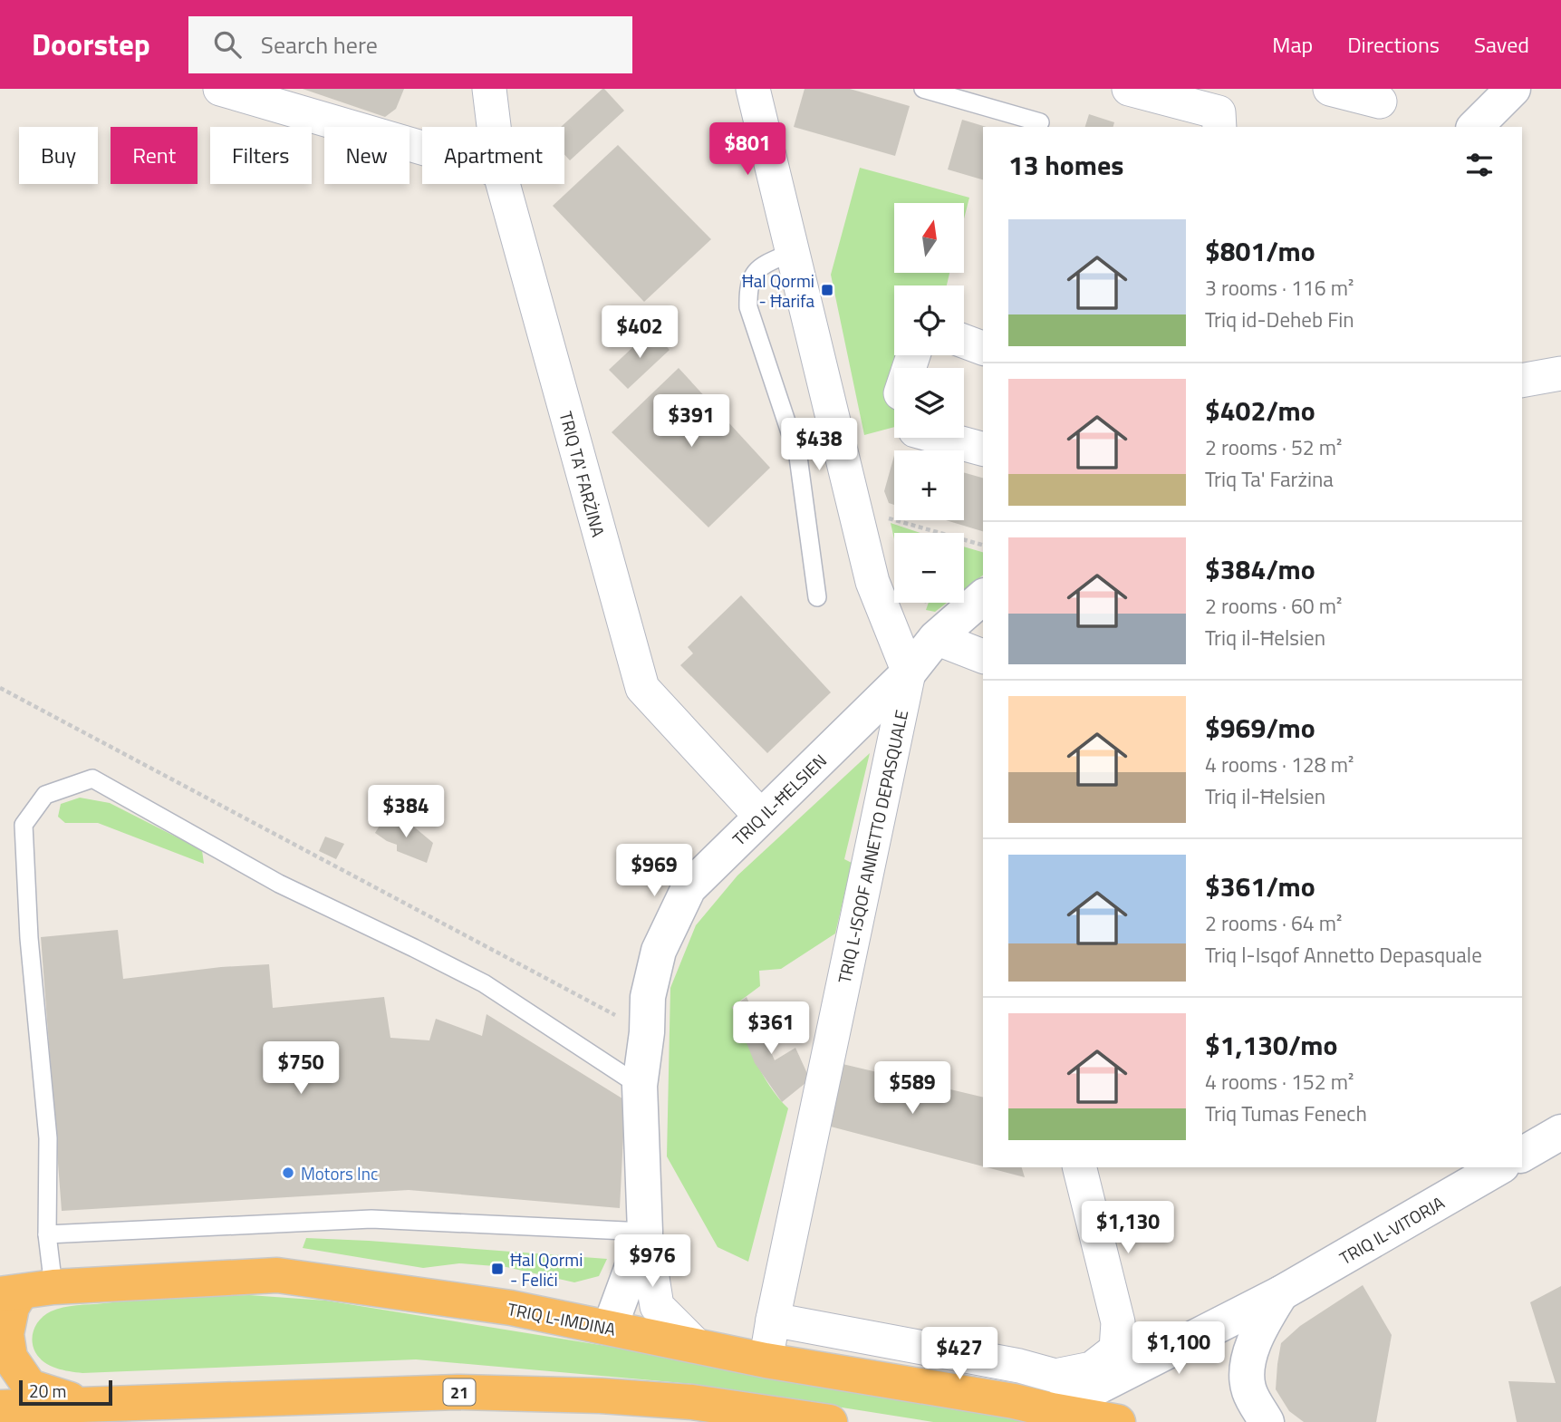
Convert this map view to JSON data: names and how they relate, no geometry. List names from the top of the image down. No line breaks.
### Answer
{"streets":{"highway":["TRIQ L-IMDINA","21"],"street":["TRIQ TA' FARŻINA","TRIQ IL-ĦELSIEN","TRIQ L-ISQOF ANNETTO DEPASQUALE","TRIQ IL-VITORJA"]},"crossings":[["TRIQ TA' FARŻINA","TRIQ IL-ĦELSIEN"],["TRIQ IL-ĦELSIEN","TRIQ L-ISQOF ANNETTO DEPASQUALE"],["TRIQ IL-ĦELSIEN","TRIQ L-IMDINA"],["TRIQ L-ISQOF ANNETTO DEPASQUALE","TRIQ L-IMDINA"],["TRIQ IL-VITORJA","TRIQ L-IMDINA"]],"places":{"transit":["Ħal Qormi - Ħarifa","Ħal Qormi - Feliċi"],"other":["Motors Inc"]},"scale_bar":"20 m","north":"top","page":{"header":"Doorstep","search":"Search here","nav":["Map","Directions","Saved"],"price":["$801","$402","$391","$438","$384","$969","$361","$750","$589","$1,130","$976","$1,100","$427"],"chip":["Buy","Rent","Filters","New","Apartment"],"heading":"13 homes","map_buttons":["+","−"],"list":[{"name":"$801/mo","note":"3 rooms · 116 m² · Triq id-Deheb Fin"},{"name":"$402/mo","note":"2 rooms · 52 m² · Triq Ta' Farżina"},{"name":"$384/mo","note":"2 rooms · 60 m² · Triq il-Ħelsien"},{"name":"$969/mo","note":"4 rooms · 128 m² · Triq il-Ħelsien"},{"name":"$361/mo","note":"2 rooms · 64 m² · Triq l-Isqof Annetto Depasquale"},{"name":"$1,130/mo","note":"4 rooms · 152 m² · Triq Tumas Fenech"}],"scale":"20 m"}}
